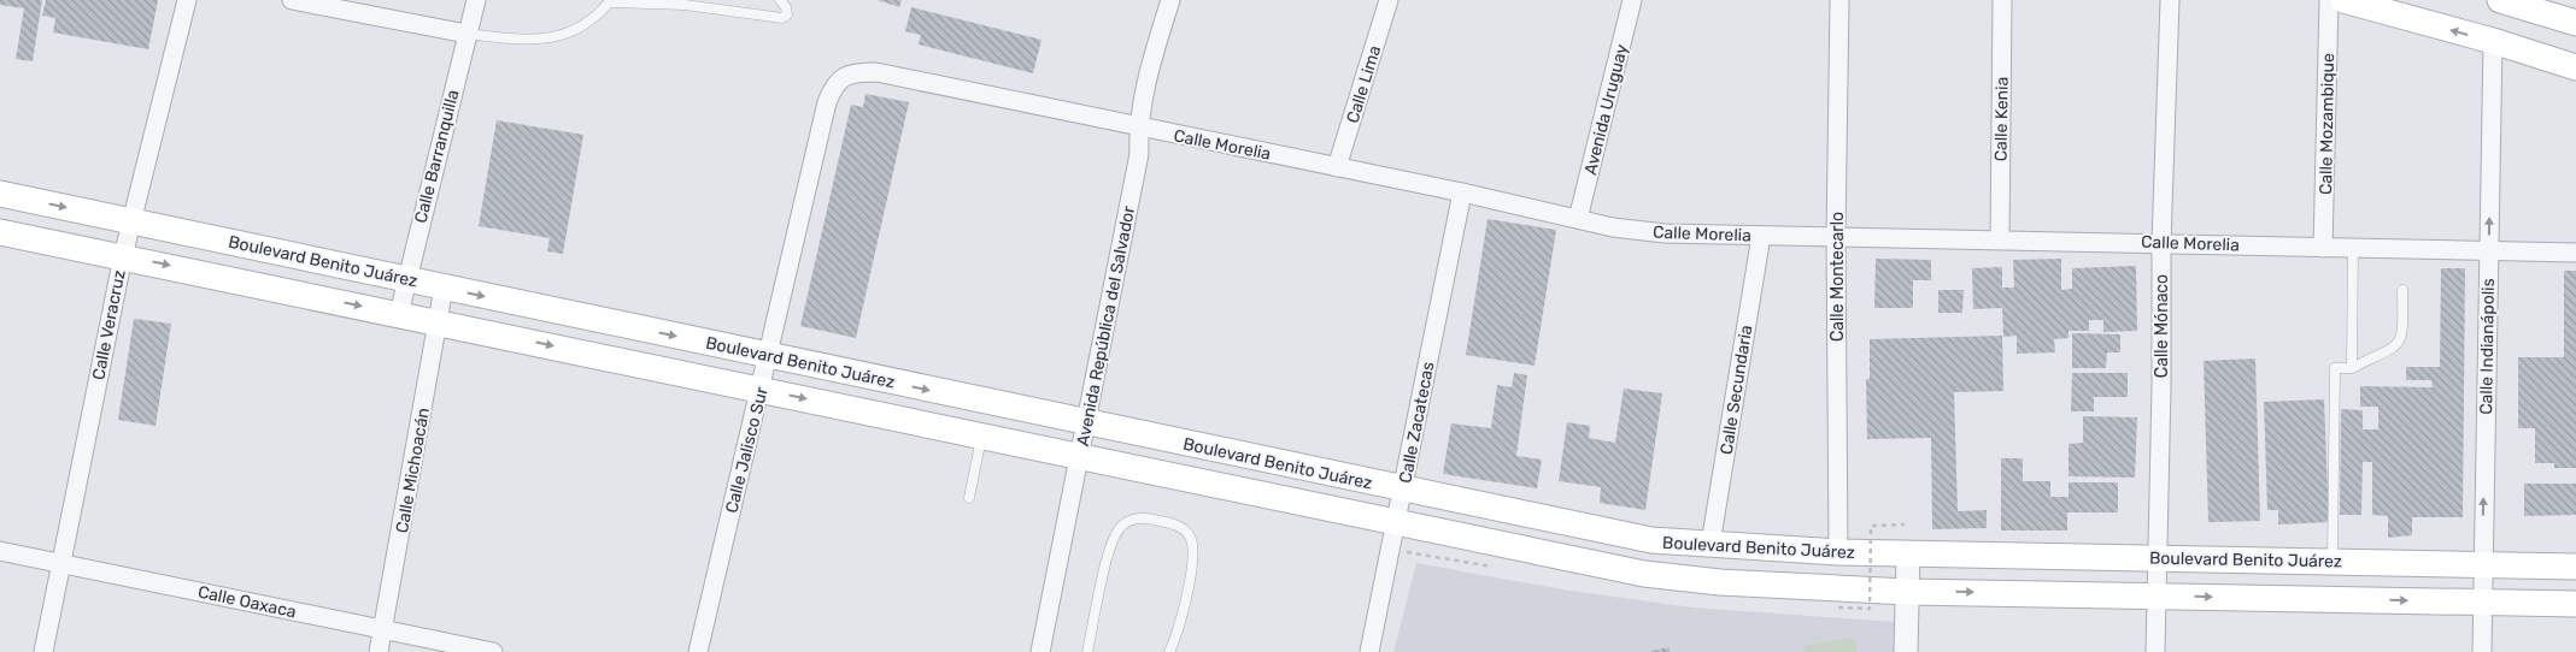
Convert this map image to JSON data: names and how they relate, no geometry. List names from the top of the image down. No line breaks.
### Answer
{"streets":{"main road":["Boulevard Benito Juárez"],"street":["Calle Lima","Avenida Uruguay","Calle Kenia","Calle Mozambique","Calle Morelia","Calle Barranquilla","Calle Montecarlo","Calle Veracruz","Avenida República del Salvador","Calle Mónaco","Calle Indianápolis","Calle Secundaria","Calle Zacatecas","Calle Jalisco Sur","Calle Michoacán","Calle Oaxaca"]},"crossings":[["Calle Lima","Calle Morelia"],["Avenida Uruguay","Calle Morelia"],["Calle Kenia","Calle Morelia"],["Calle Mozambique","Calle Morelia"],["Calle Morelia","Calle Montecarlo"],["Calle Morelia","Avenida República del Salvador"],["Calle Morelia","Calle Mónaco"],["Calle Morelia","Calle Indianápolis"],["Calle Morelia","Calle Secundaria"],["Calle Morelia","Calle Zacatecas"],["Calle Morelia","Calle Jalisco Sur"],["Calle Barranquilla","Boulevard Benito Juárez"],["Boulevard Benito Juárez","Calle Montecarlo"],["Boulevard Benito Juárez","Calle Veracruz"],["Boulevard Benito Juárez","Avenida República del Salvador"],["Boulevard Benito Juárez","Calle Mónaco"],["Boulevard Benito Juárez","Calle Indianápolis"],["Boulevard Benito Juárez","Calle Secundaria"],["Boulevard Benito Juárez","Calle Zacatecas"],["Boulevard Benito Juárez","Calle Jalisco Sur"],["Boulevard Benito Juárez","Calle Michoacán"],["Calle Veracruz","Calle Oaxaca"],["Calle Michoacán","Calle Oaxaca"]],"one_way":["Calle Indianápolis"]}
